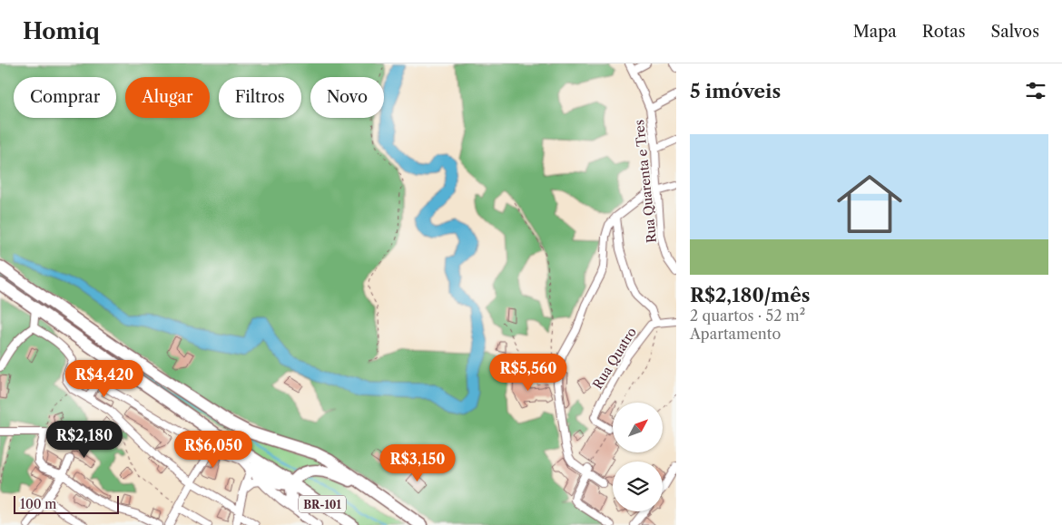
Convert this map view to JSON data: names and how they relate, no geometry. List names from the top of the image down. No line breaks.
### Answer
{"streets":{"highway":["BR-101"],"street":["Rua Quarenta e Tres","Rua Quatro"]},"scale_bar":"100 m","north":"top right","page":{"header":"Homiq","nav":["Mapa","Rotas","Salvos"],"heading":"5 imóveis","chip":["Comprar","Alugar","Filtros","Novo"],"list":[{"name":"R$2,180/mês","note":"2 quartos · 52 m² · Apartamento"}],"price":["R$5,560","R$4,420","R$2,180","R$6,050","R$3,150"],"scale":"100 m"}}
